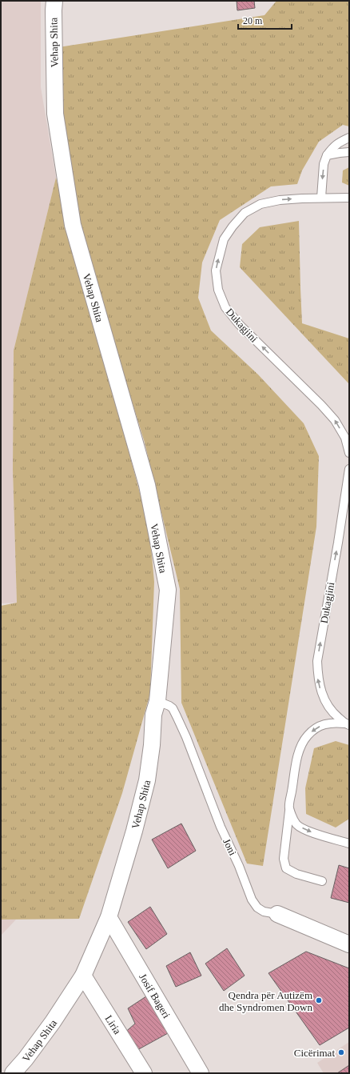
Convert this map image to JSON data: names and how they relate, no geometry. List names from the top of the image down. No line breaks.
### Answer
{"streets":{"street":["Vehap Shita","Joni","Josif Bageri","Liria"],"lane":["Dukagjini"]},"crossings":[["Vehap Shita","Joni"],["Vehap Shita","Josif Bageri"],["Vehap Shita","Liria"]],"places":["Qendra për Autizëm dhe Syndromen Down","Cicërimat"],"scale_bar":"20 m"}
